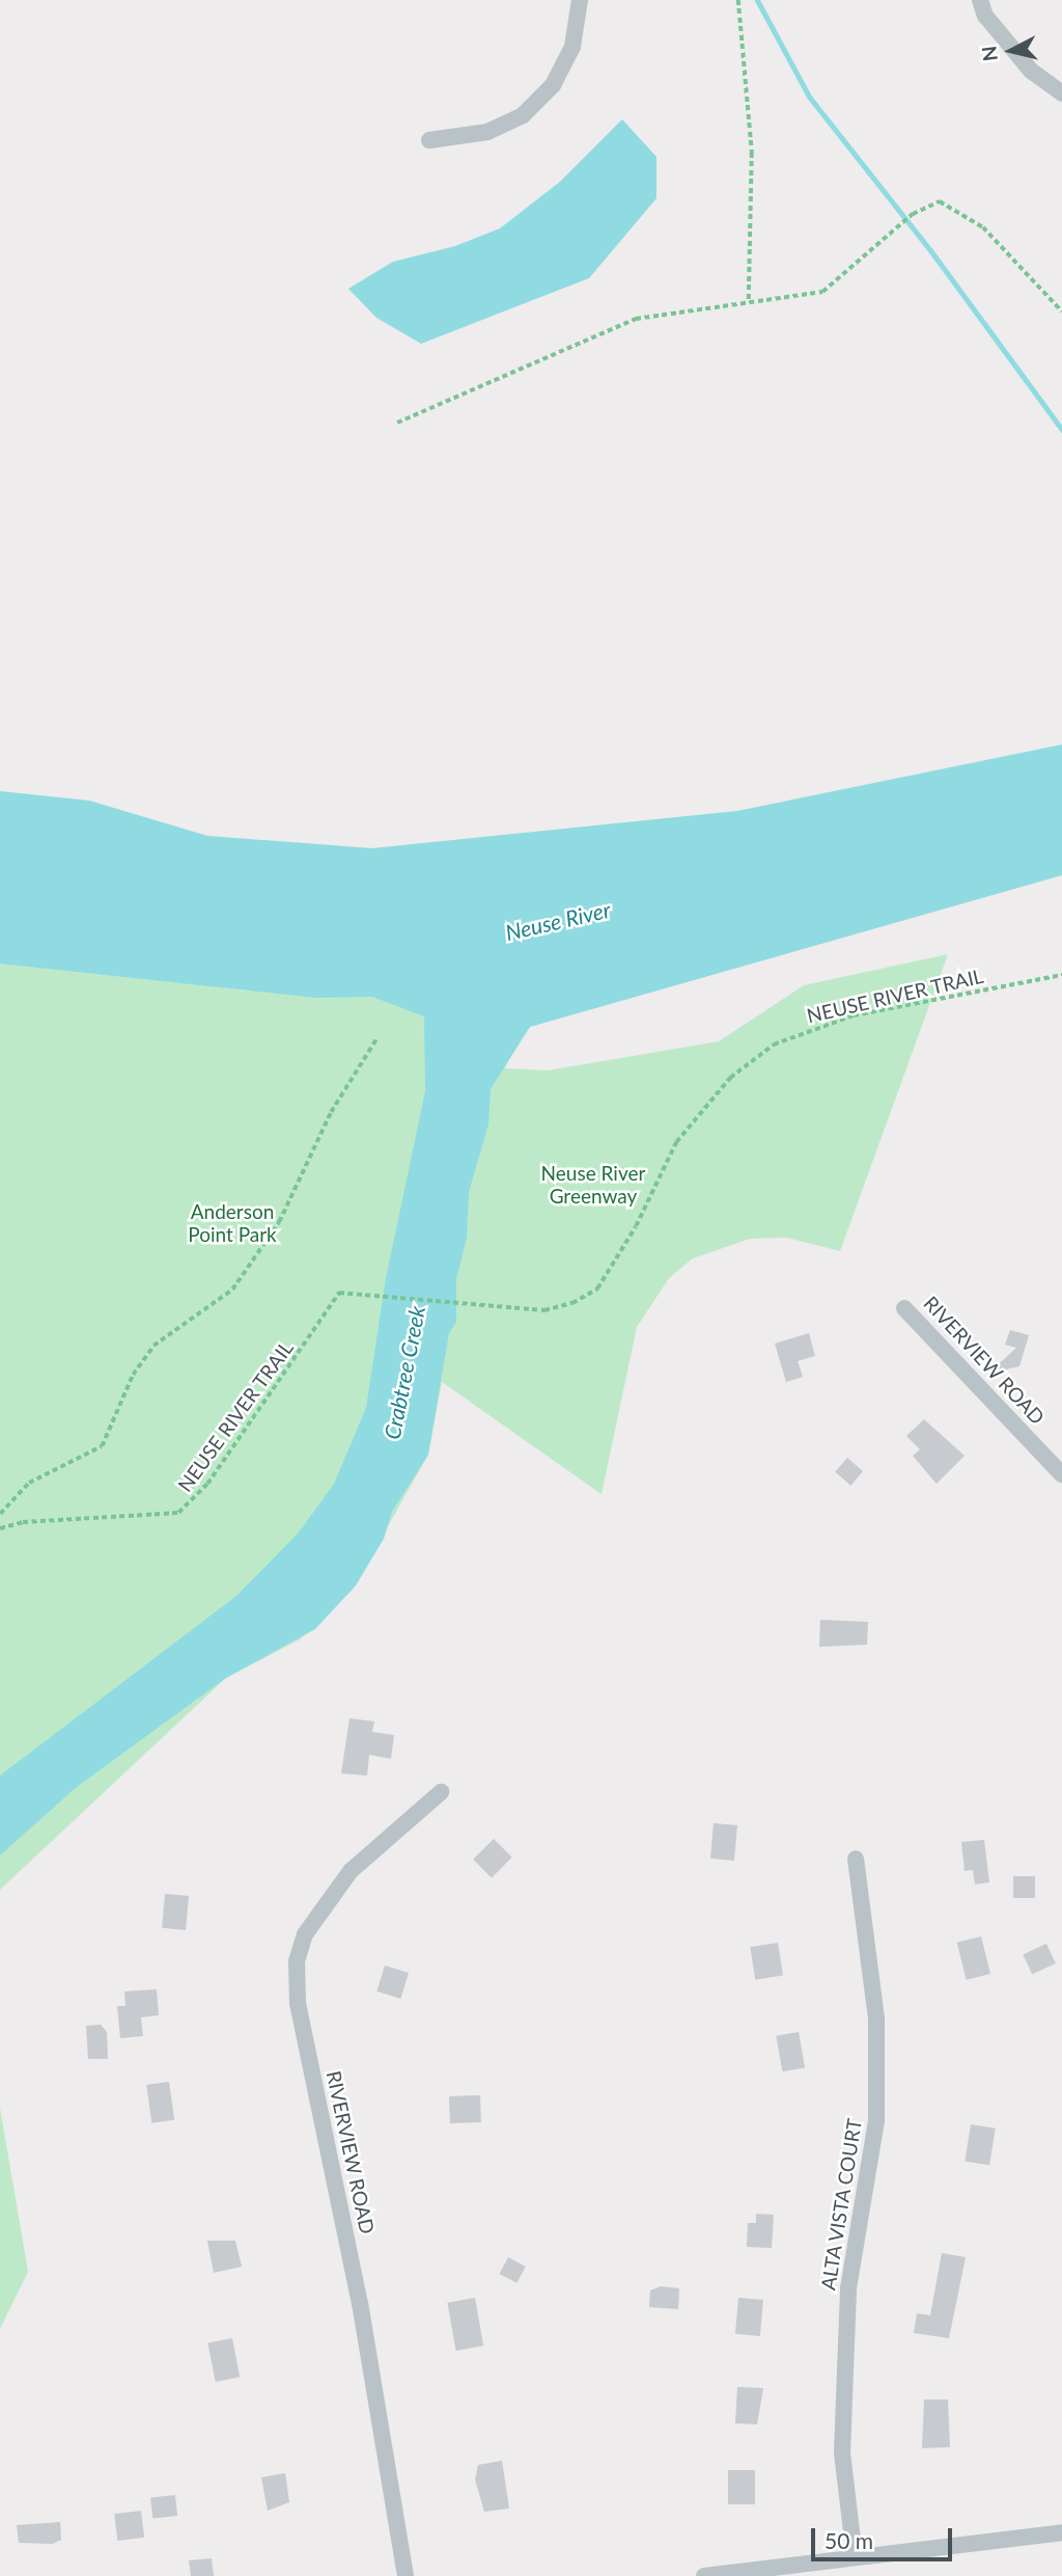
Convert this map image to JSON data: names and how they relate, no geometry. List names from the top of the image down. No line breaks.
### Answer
{"streets":{"street":["RIVERVIEW ROAD","ALTA VISTA COURT"],"path":["NEUSE RIVER TRAIL"]},"water":["Neuse River","Crabtree Creek"],"parks":["Neuse River Greenway","Anderson Point Park"],"scale_bar":"50 m","north":"left"}
